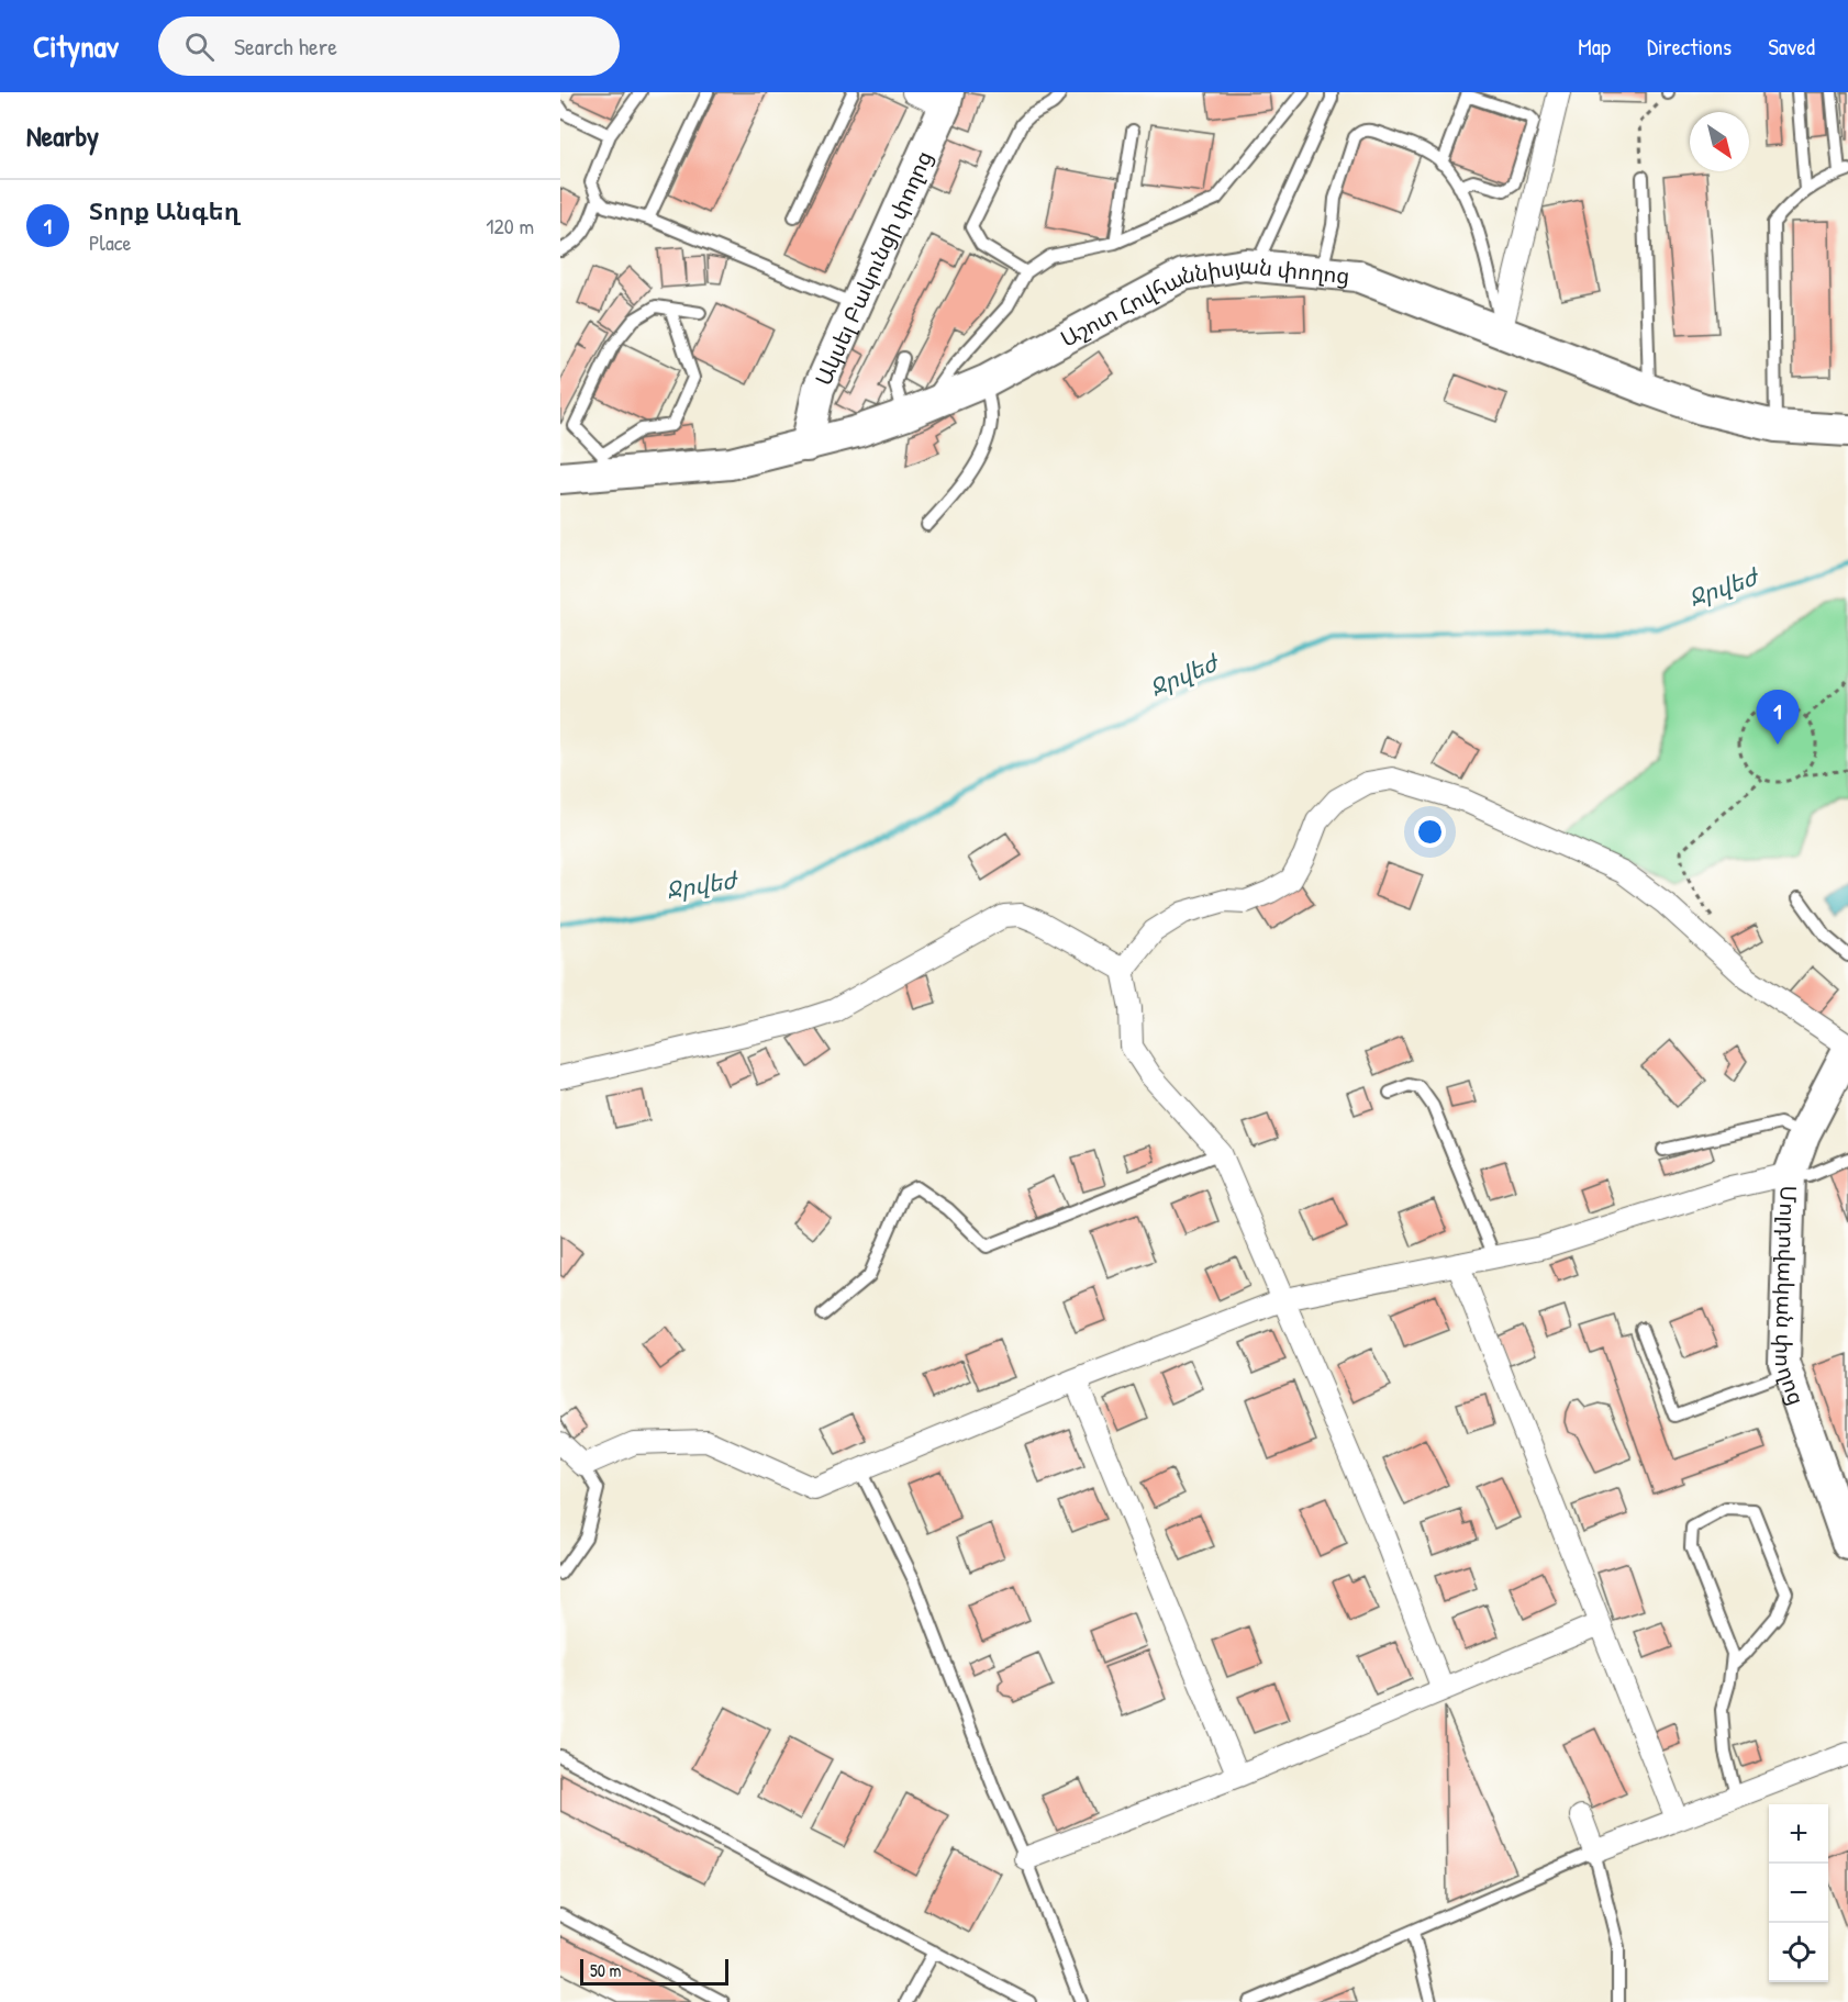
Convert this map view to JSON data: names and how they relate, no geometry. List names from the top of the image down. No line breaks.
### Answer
{"streets":{"street":["Ակսել Բակունցի փողոց","Աշոտ Հովհաննիսյան փողոց","Մոլդովական փողոց"]},"crossings":[["Ակսել Բակունցի փողոց","Աշոտ Հովհաննիսյան փողոց"]],"water":["Ջրվեժ"],"scale_bar":"50 m","north":"bottom right","page":{"header":"Citynav","search":"Search here","nav":["Map","Directions","Saved"],"heading":"Nearby","list":[{"mark":"1","name":"Տորք Անգեղ","note":"Place","value":"120 m"}],"pins":"1","map_buttons":["+","−"],"scale":"50 m"}}
